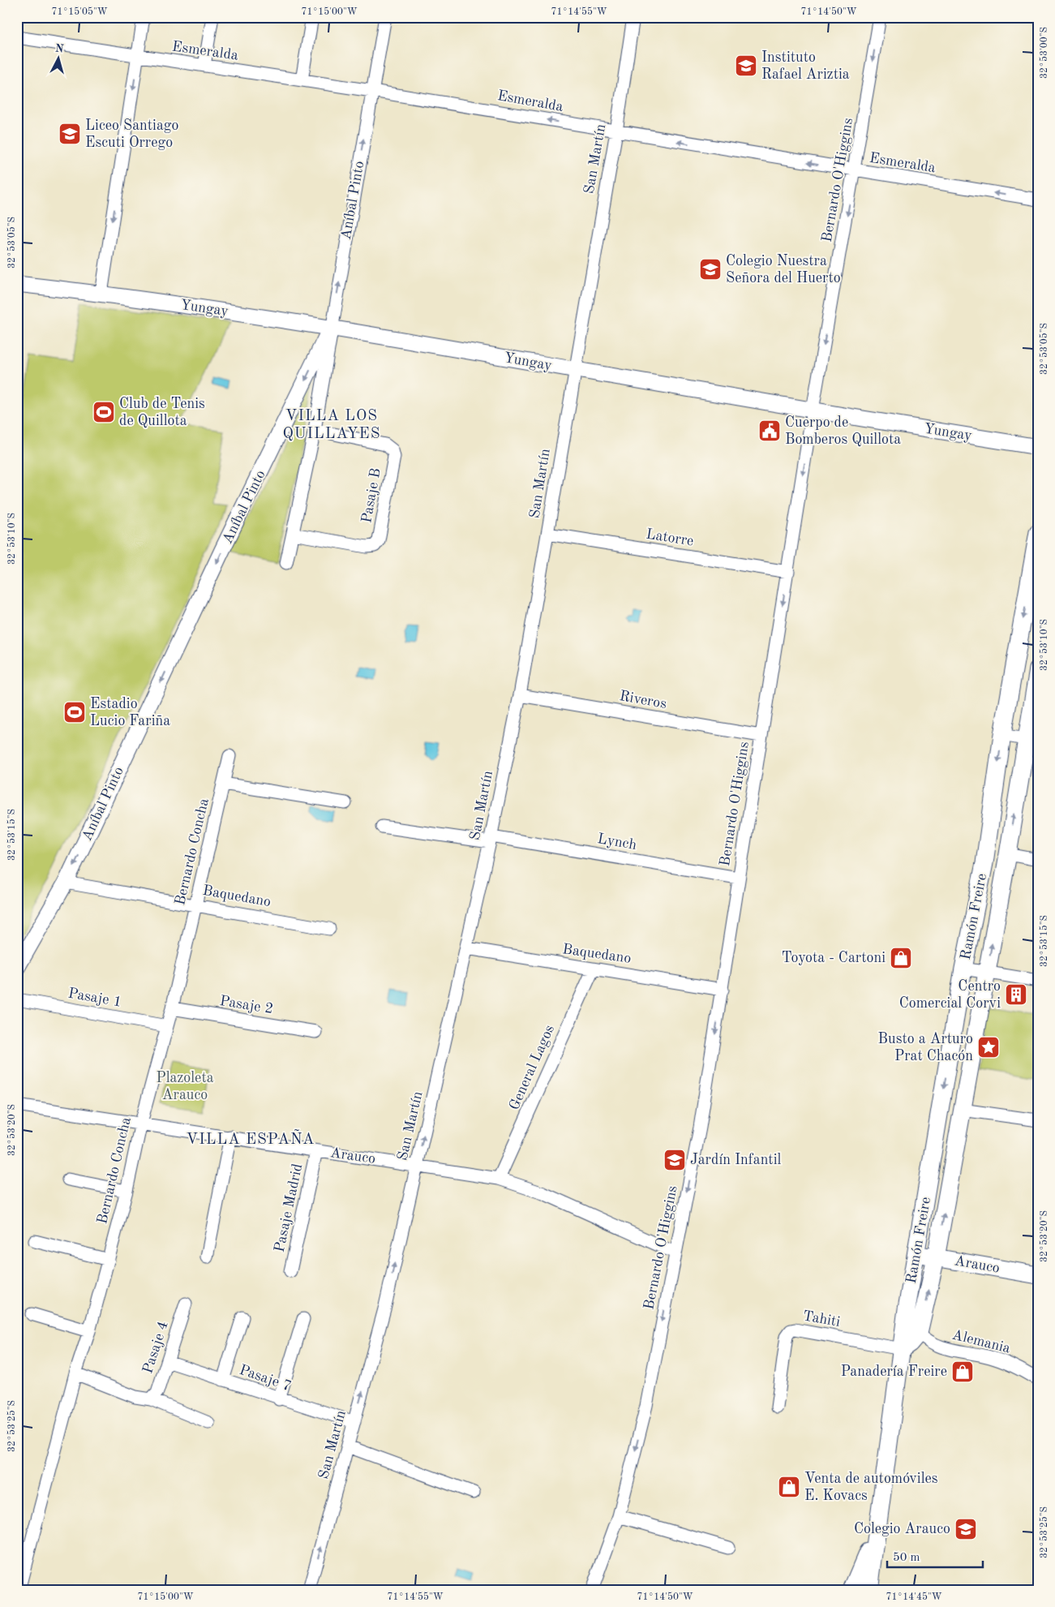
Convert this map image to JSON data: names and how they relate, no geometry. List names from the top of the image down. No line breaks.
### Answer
{"streets":{"main road":["Ramón Freire","Arauco"],"street":["Esmeralda","San Martín","Bernardo O'Higgins","Aníbal Pinto","Yungay","Pasaje B","Latorre","Riveros","Lynch","Bernardo Concha","Baquedano","Pasaje 1","Pasaje 2","General Lagos","Pasaje Madrid","Tahiti","Alemania","Pasaje 4","Pasaje 7"]},"crossings":[["Esmeralda","San Martín"],["Esmeralda","Bernardo O'Higgins"],["Esmeralda","Aníbal Pinto"],["San Martín","Yungay"],["San Martín","Latorre"],["San Martín","Riveros"],["San Martín","Lynch"],["San Martín","Baquedano"],["San Martín","Arauco"],["San Martín","Pasaje 7"],["Bernardo O'Higgins","Yungay"],["Bernardo O'Higgins","Latorre"],["Bernardo O'Higgins","Riveros"],["Bernardo O'Higgins","Lynch"],["Bernardo O'Higgins","Baquedano"],["Bernardo O'Higgins","Arauco"],["Aníbal Pinto","Yungay"],["Aníbal Pinto","Baquedano"],["Bernardo Concha","Baquedano"],["Bernardo Concha","Pasaje 1"],["Bernardo Concha","Pasaje 2"],["Bernardo Concha","Arauco"],["Baquedano","General Lagos"],["Ramón Freire","Arauco"],["Ramón Freire","Tahiti"],["Ramón Freire","Alemania"],["General Lagos","Arauco"],["Arauco","Pasaje Madrid"],["Pasaje 4","Pasaje 7"]],"one_way":["Esmeralda","San Martín","Bernardo O'Higgins"],"districts":["VILLA LOS QUILLAYES","VILLA ESPAÑA"],"parks":["Plazoleta Arauco"],"places":{"school or university":["Instituto Rafael Ariztia","Liceo Santiago Escuti Orrego","Colegio Nuestra Señora del Huerto","Jardín Infantil","Colegio Arauco"],"sports":["Club de Tenis de Quillota","Estadio Lucio Fariña"],"public building":["Cuerpo de Bomberos Quillota"],"shop":["Toyota - Cartoni","Panadería Freire","Venta de automóviles E. Kovacs"],"building":["Centro Comercial Corvi"],"place":["Busto a Arturo Prat Chacón"]},"scale_bar":"50 m","north":"top","coordinates":["71°15'05\"W","71°15'00\"W","71°14'55\"W","71°14'50\"W","32°53'00\"S","32°53'05\"S","32°53'10\"S","32°53'15\"S","32°53'20\"S","32°53'25\"S","71°14'45\"W"]}
